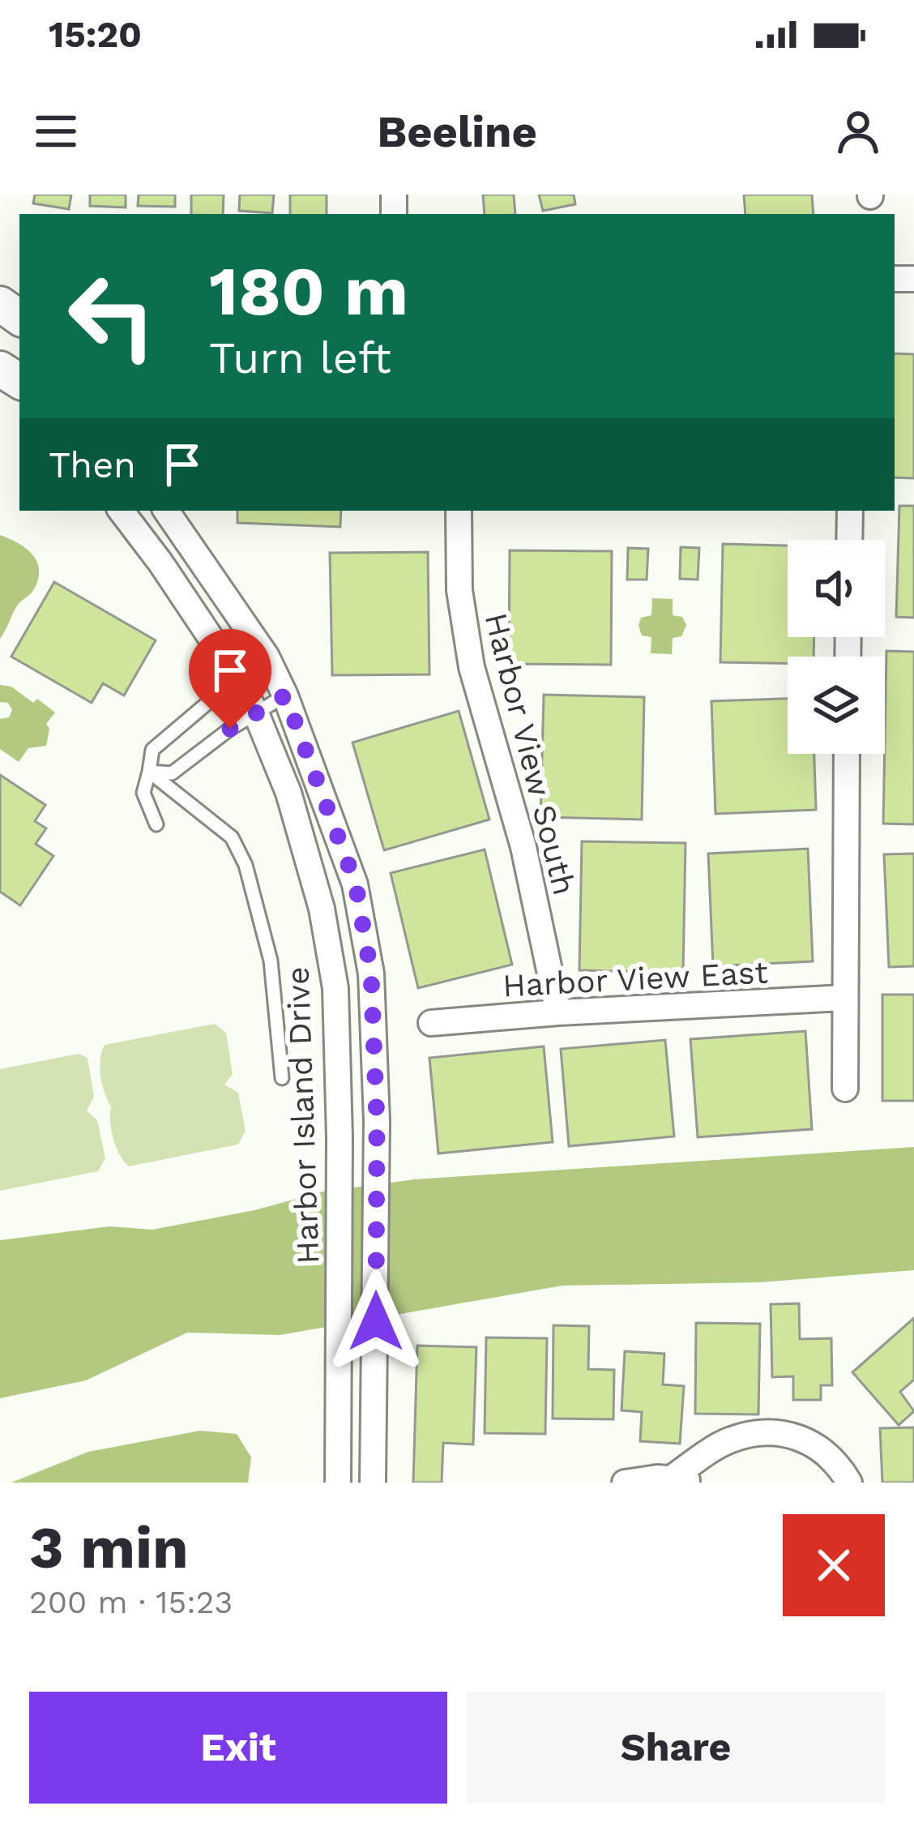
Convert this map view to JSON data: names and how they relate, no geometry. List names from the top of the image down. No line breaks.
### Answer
{"streets":{"street":["Harbor View South","Harbor View East","Harbor Island Drive"]},"crossings":[["Harbor View South","Harbor View East"]],"page":{"status":"15:20","header":"Beeline","turn":["180 m","Turn left"],"then":"Then","heading":["3 min","200 m · 15:23"],"buttons":["Exit","Share"]}}
